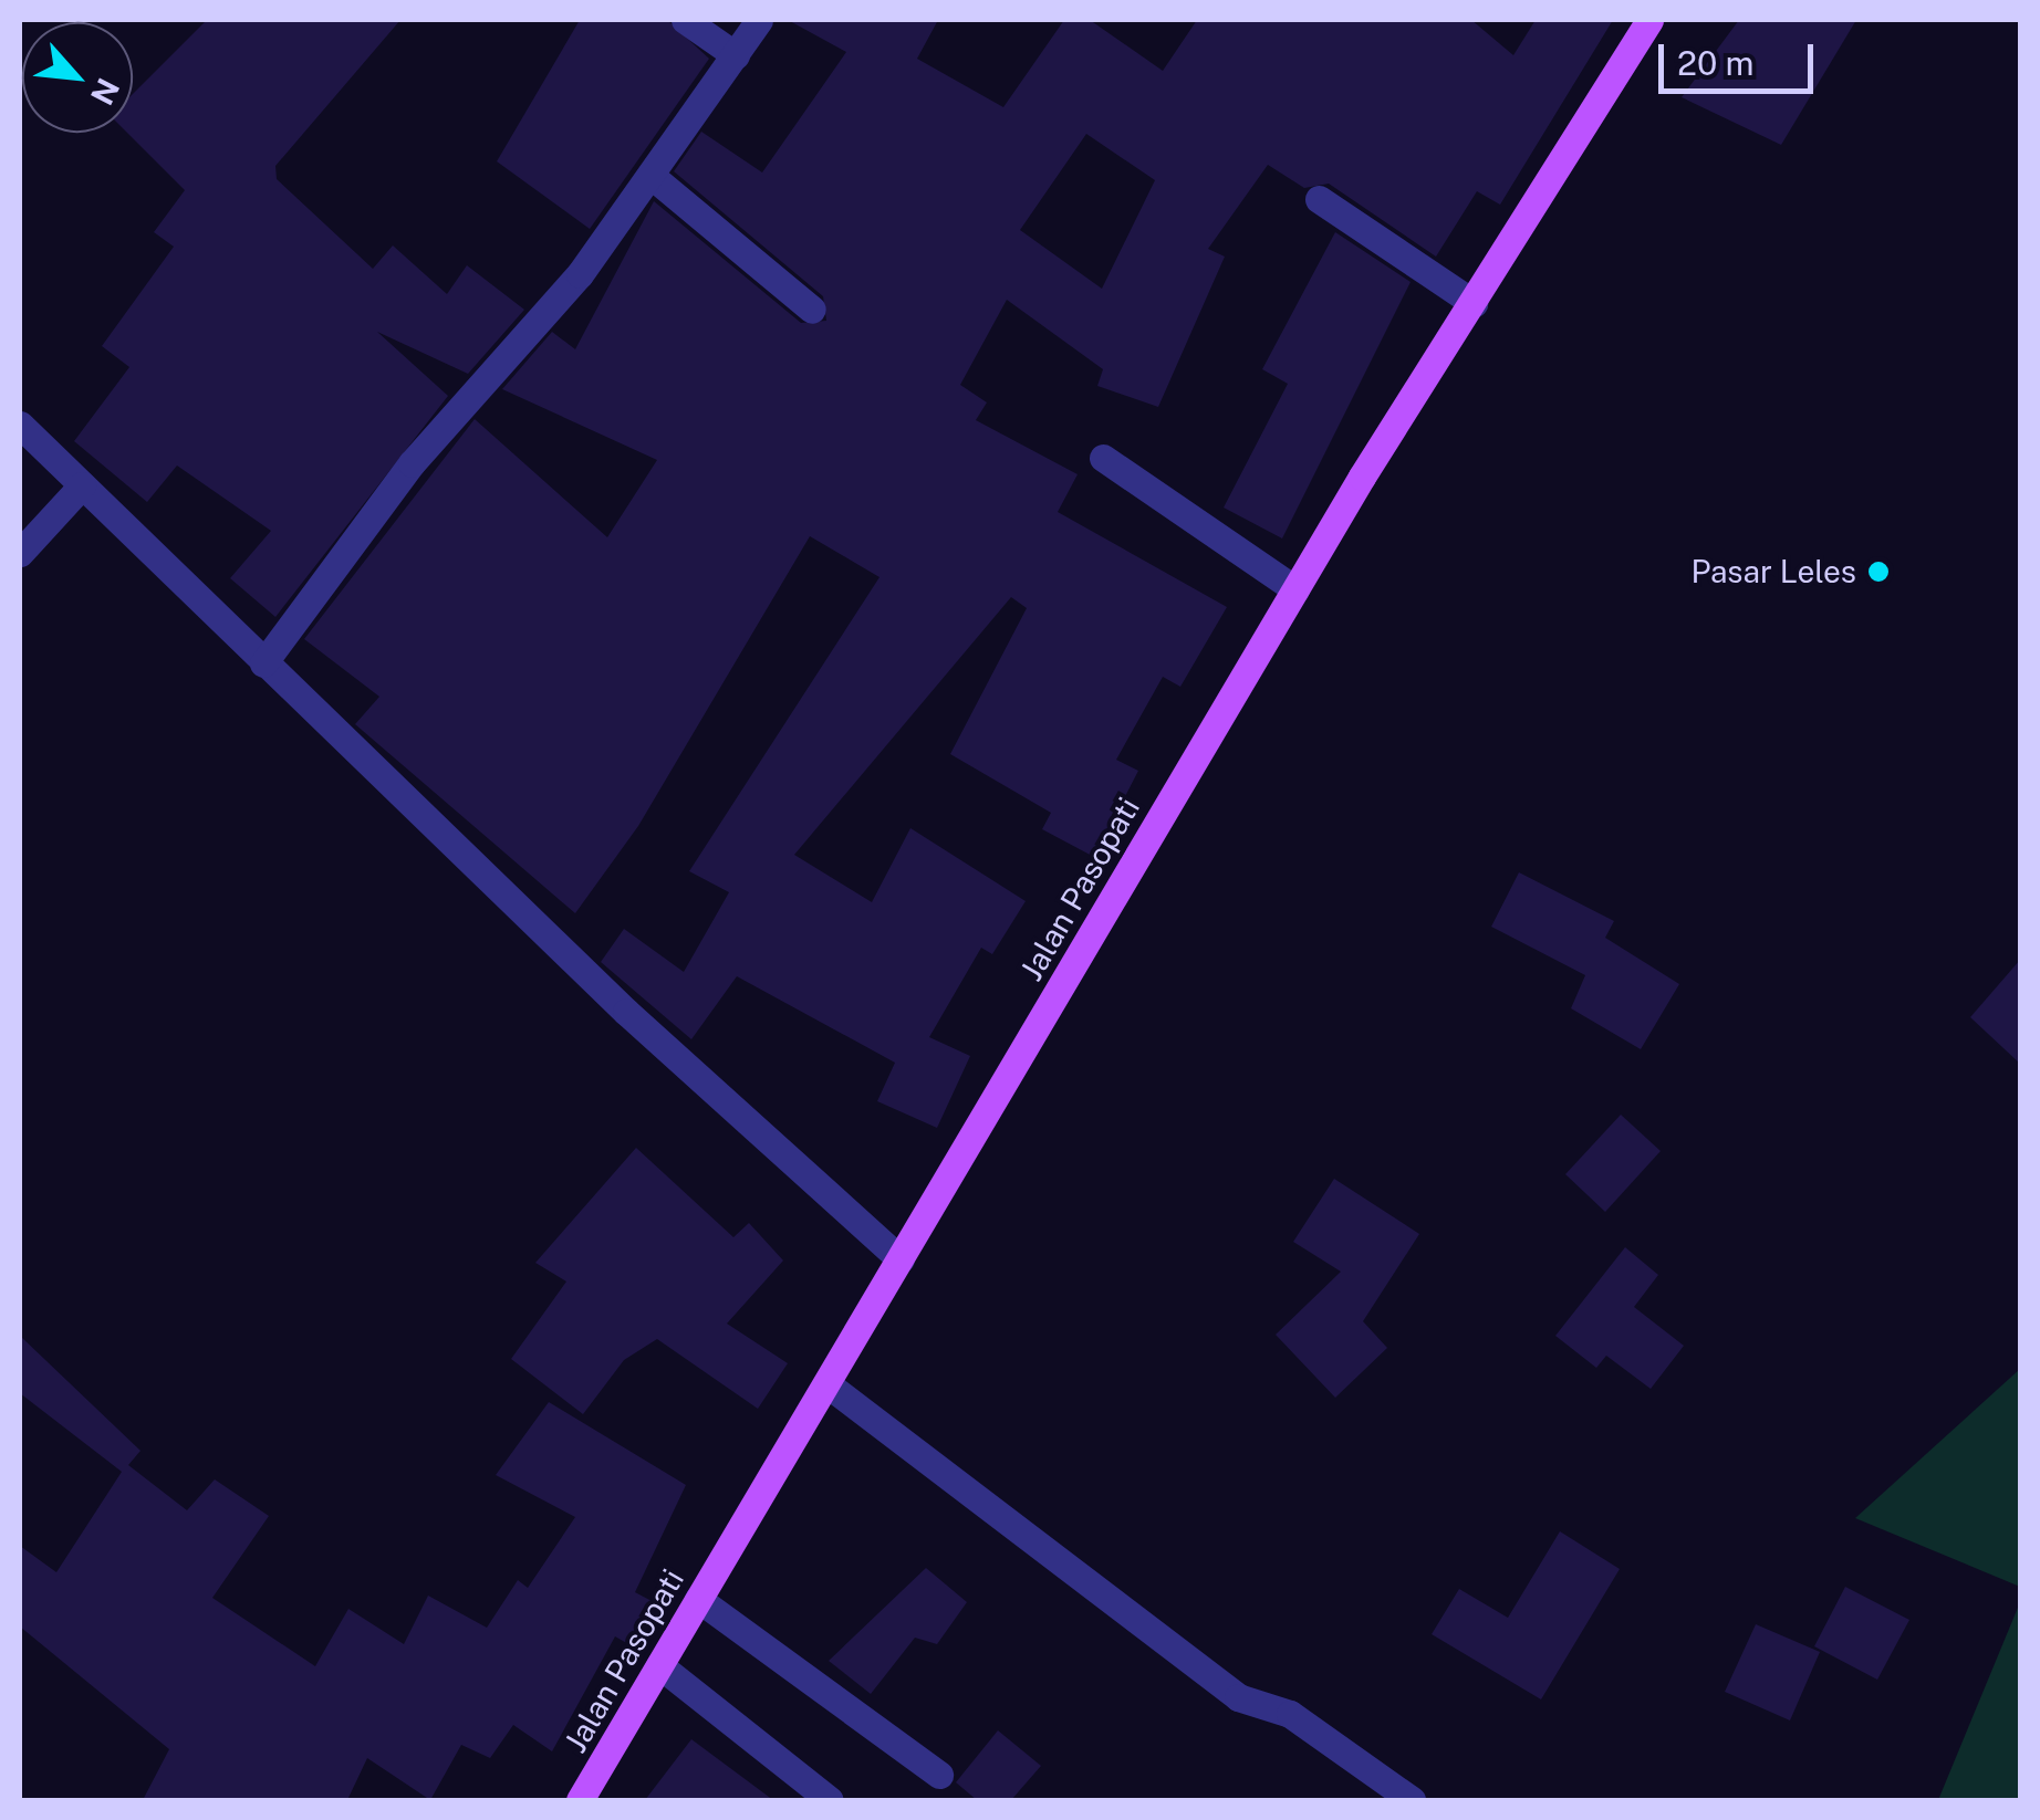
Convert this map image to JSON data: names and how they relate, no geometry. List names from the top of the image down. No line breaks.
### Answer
{"streets":{"main road":["Jalan Pasopati"]},"places":["Pasar Leles"],"scale_bar":"20 m","north":"bottom right"}
